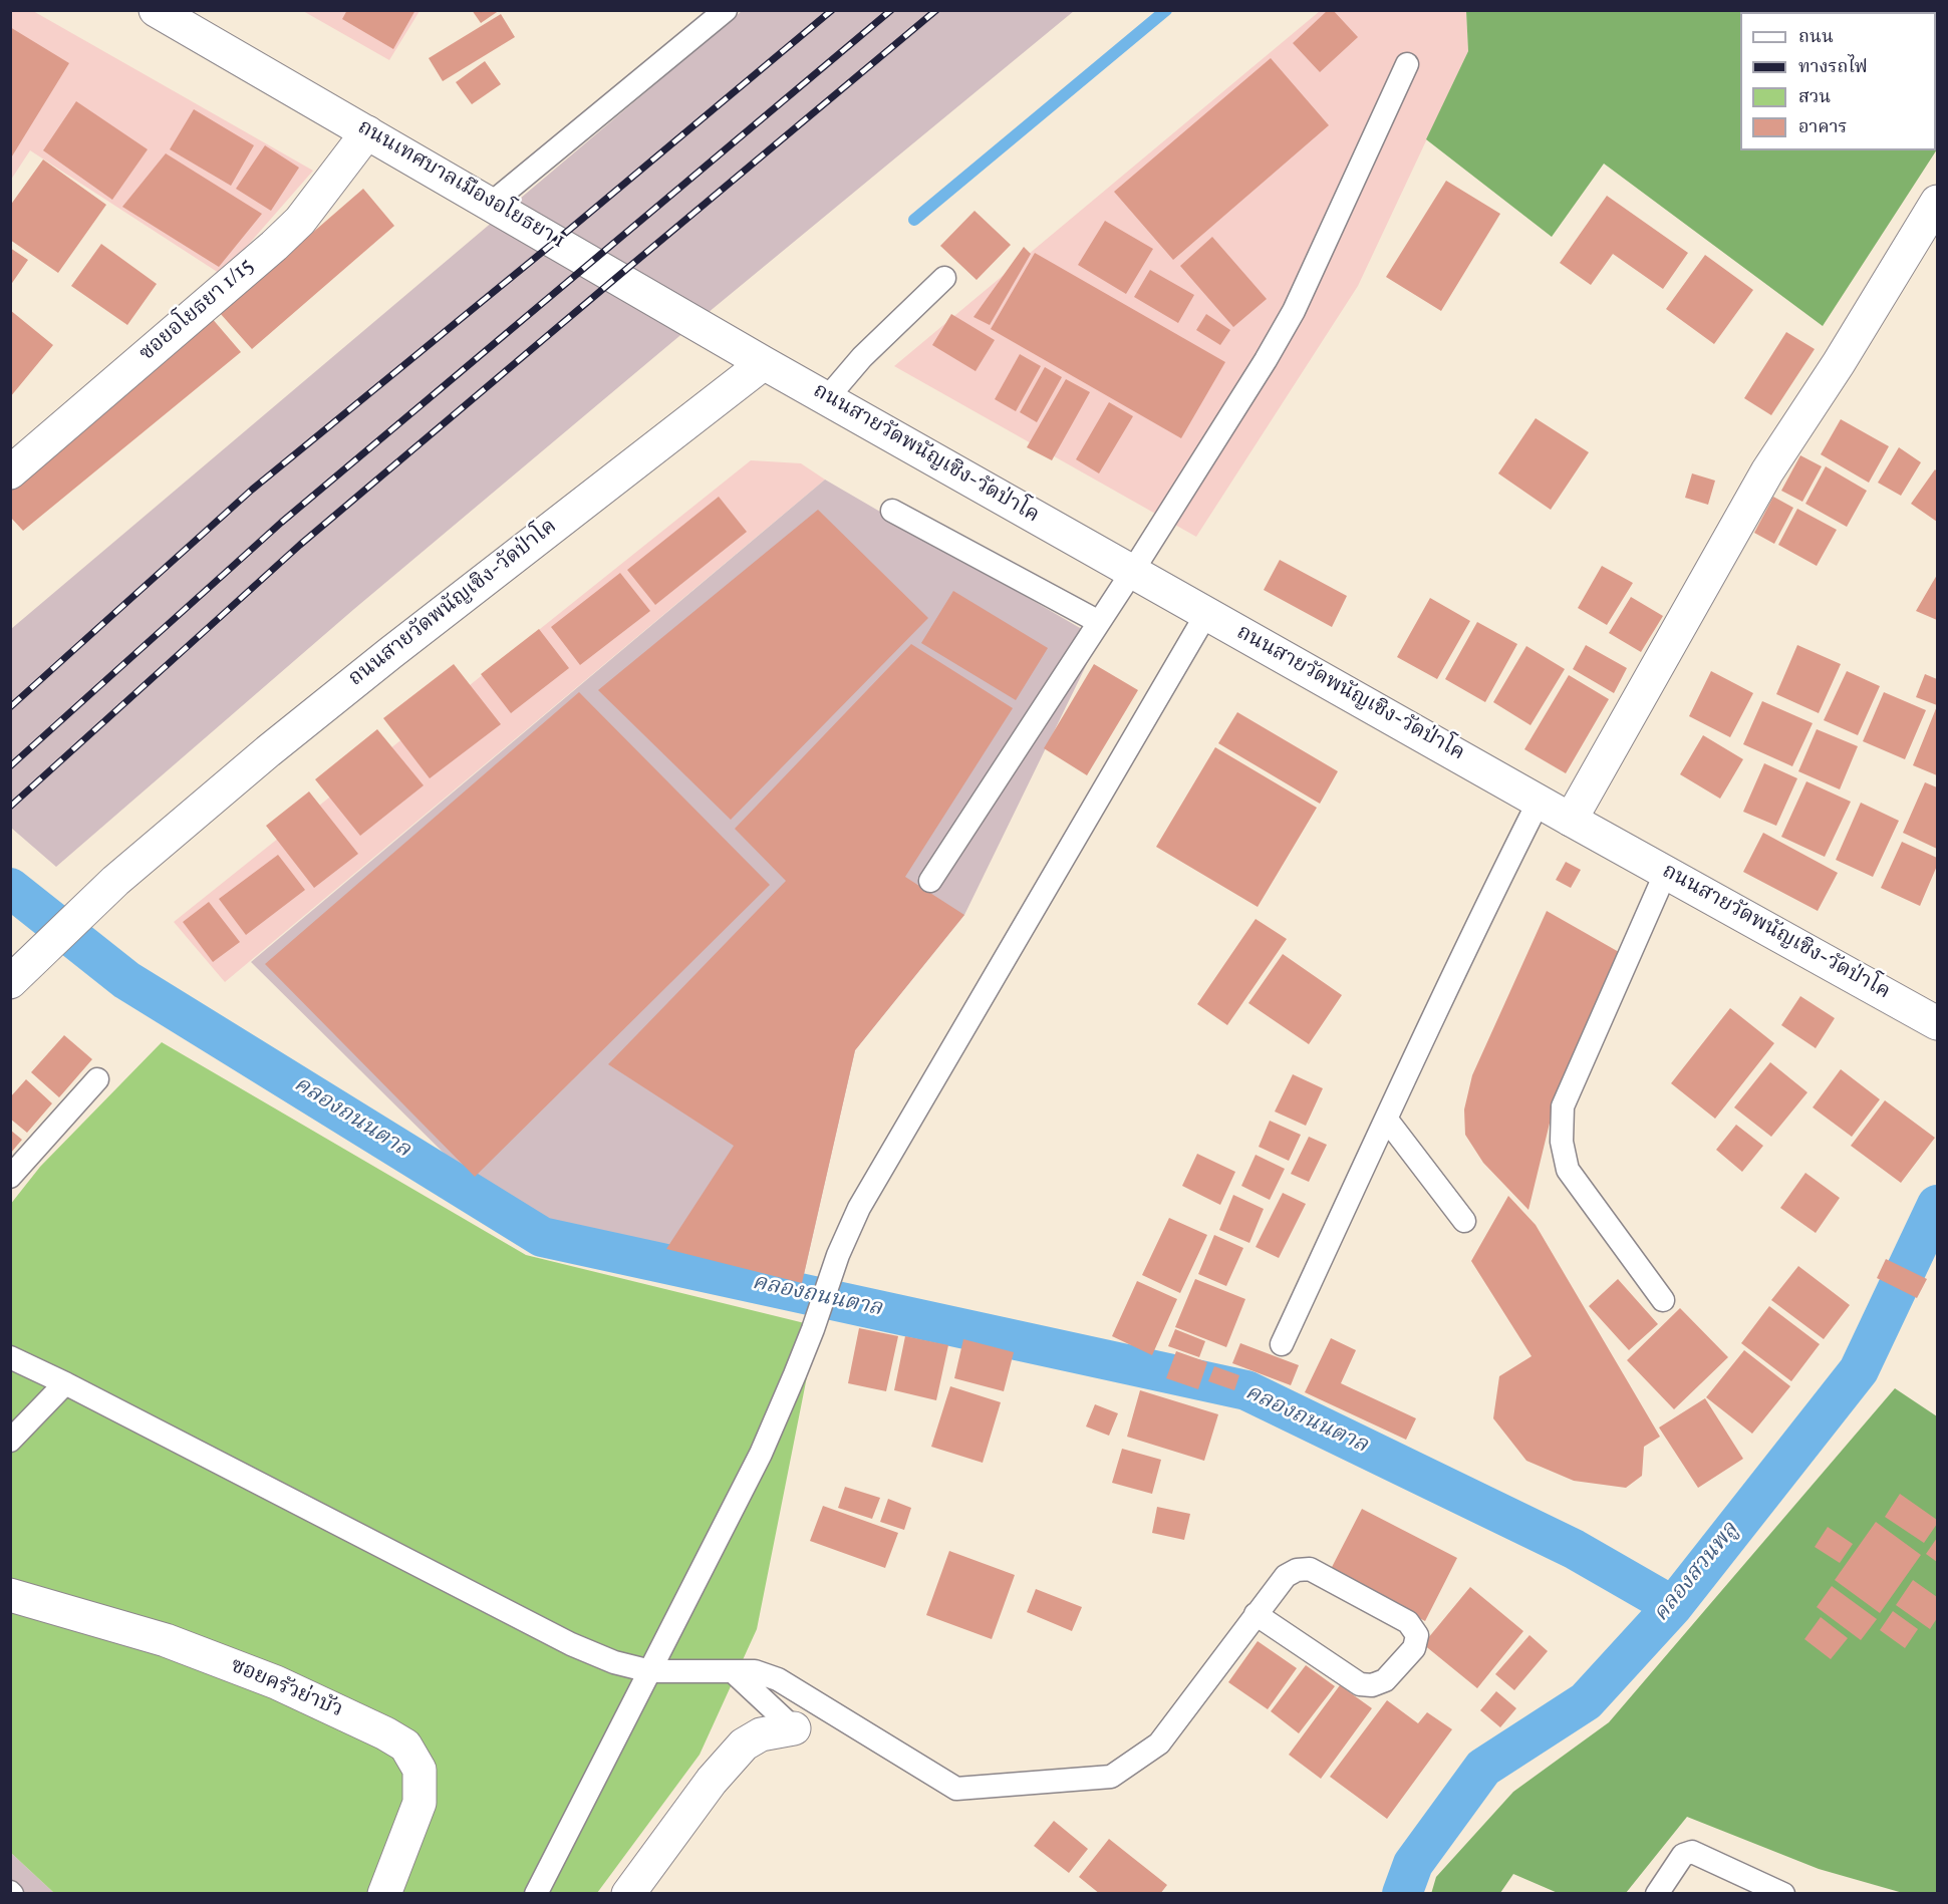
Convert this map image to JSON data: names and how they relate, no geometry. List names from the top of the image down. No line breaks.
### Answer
{"streets":{"main road":["ถนนเทศบาลเมืองอโยธยา 1","ซอยอโยธยา 1/15","ถนนสายวัดพนัญเชิง-วัดป่าโค","ซอยครัวย่าบัว"]},"crossings":[["ถนนเทศบาลเมืองอโยธยา 1","ซอยอโยธยา 1/15"],["ถนนเทศบาลเมืองอโยธยา 1","ถนนสายวัดพนัญเชิง-วัดป่าโค"]],"water":["คลองถนนตาล","คลองสวนพลู"],"legend":["ถนน","ทางรถไฟ","สวน","อาคาร"]}
